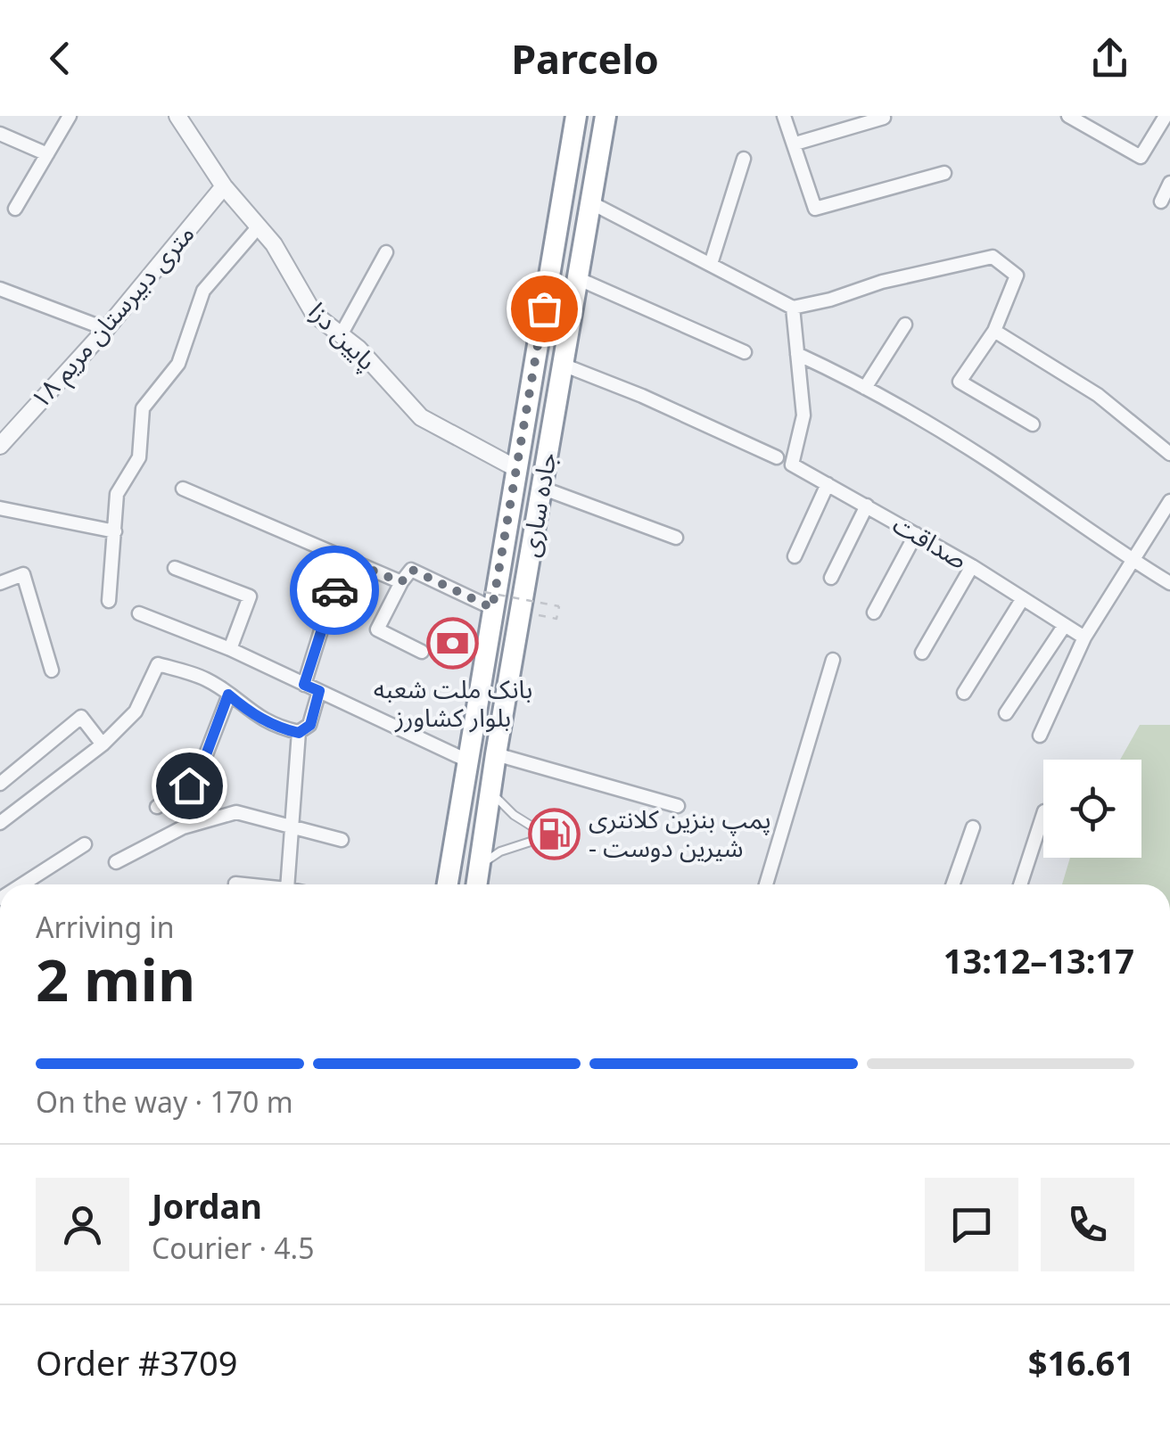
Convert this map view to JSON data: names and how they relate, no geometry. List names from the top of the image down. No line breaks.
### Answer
{"streets":{"highway":["جاده ساری"],"street":["۱۸ متری دبیرستان مریم","پایین دزا","صداقت"]},"crossings":[["۱۸ متری دبیرستان مریم","پایین دزا"],["پایین دزا","جاده ساری"]],"places":{"bank":["بانک ملت شعبه بلوار کشاورز"],"fuel station":["پمپ بنزین کلانتری - شیرین دوست"]},"page":{"header":"Parcelo","heading":["2 min","Arriving in","13:12–13:17"],"panel":["Jordan","Courier · 4.5","Order #3709","$16.61"],"bar":"On the way · 170 m"}}
